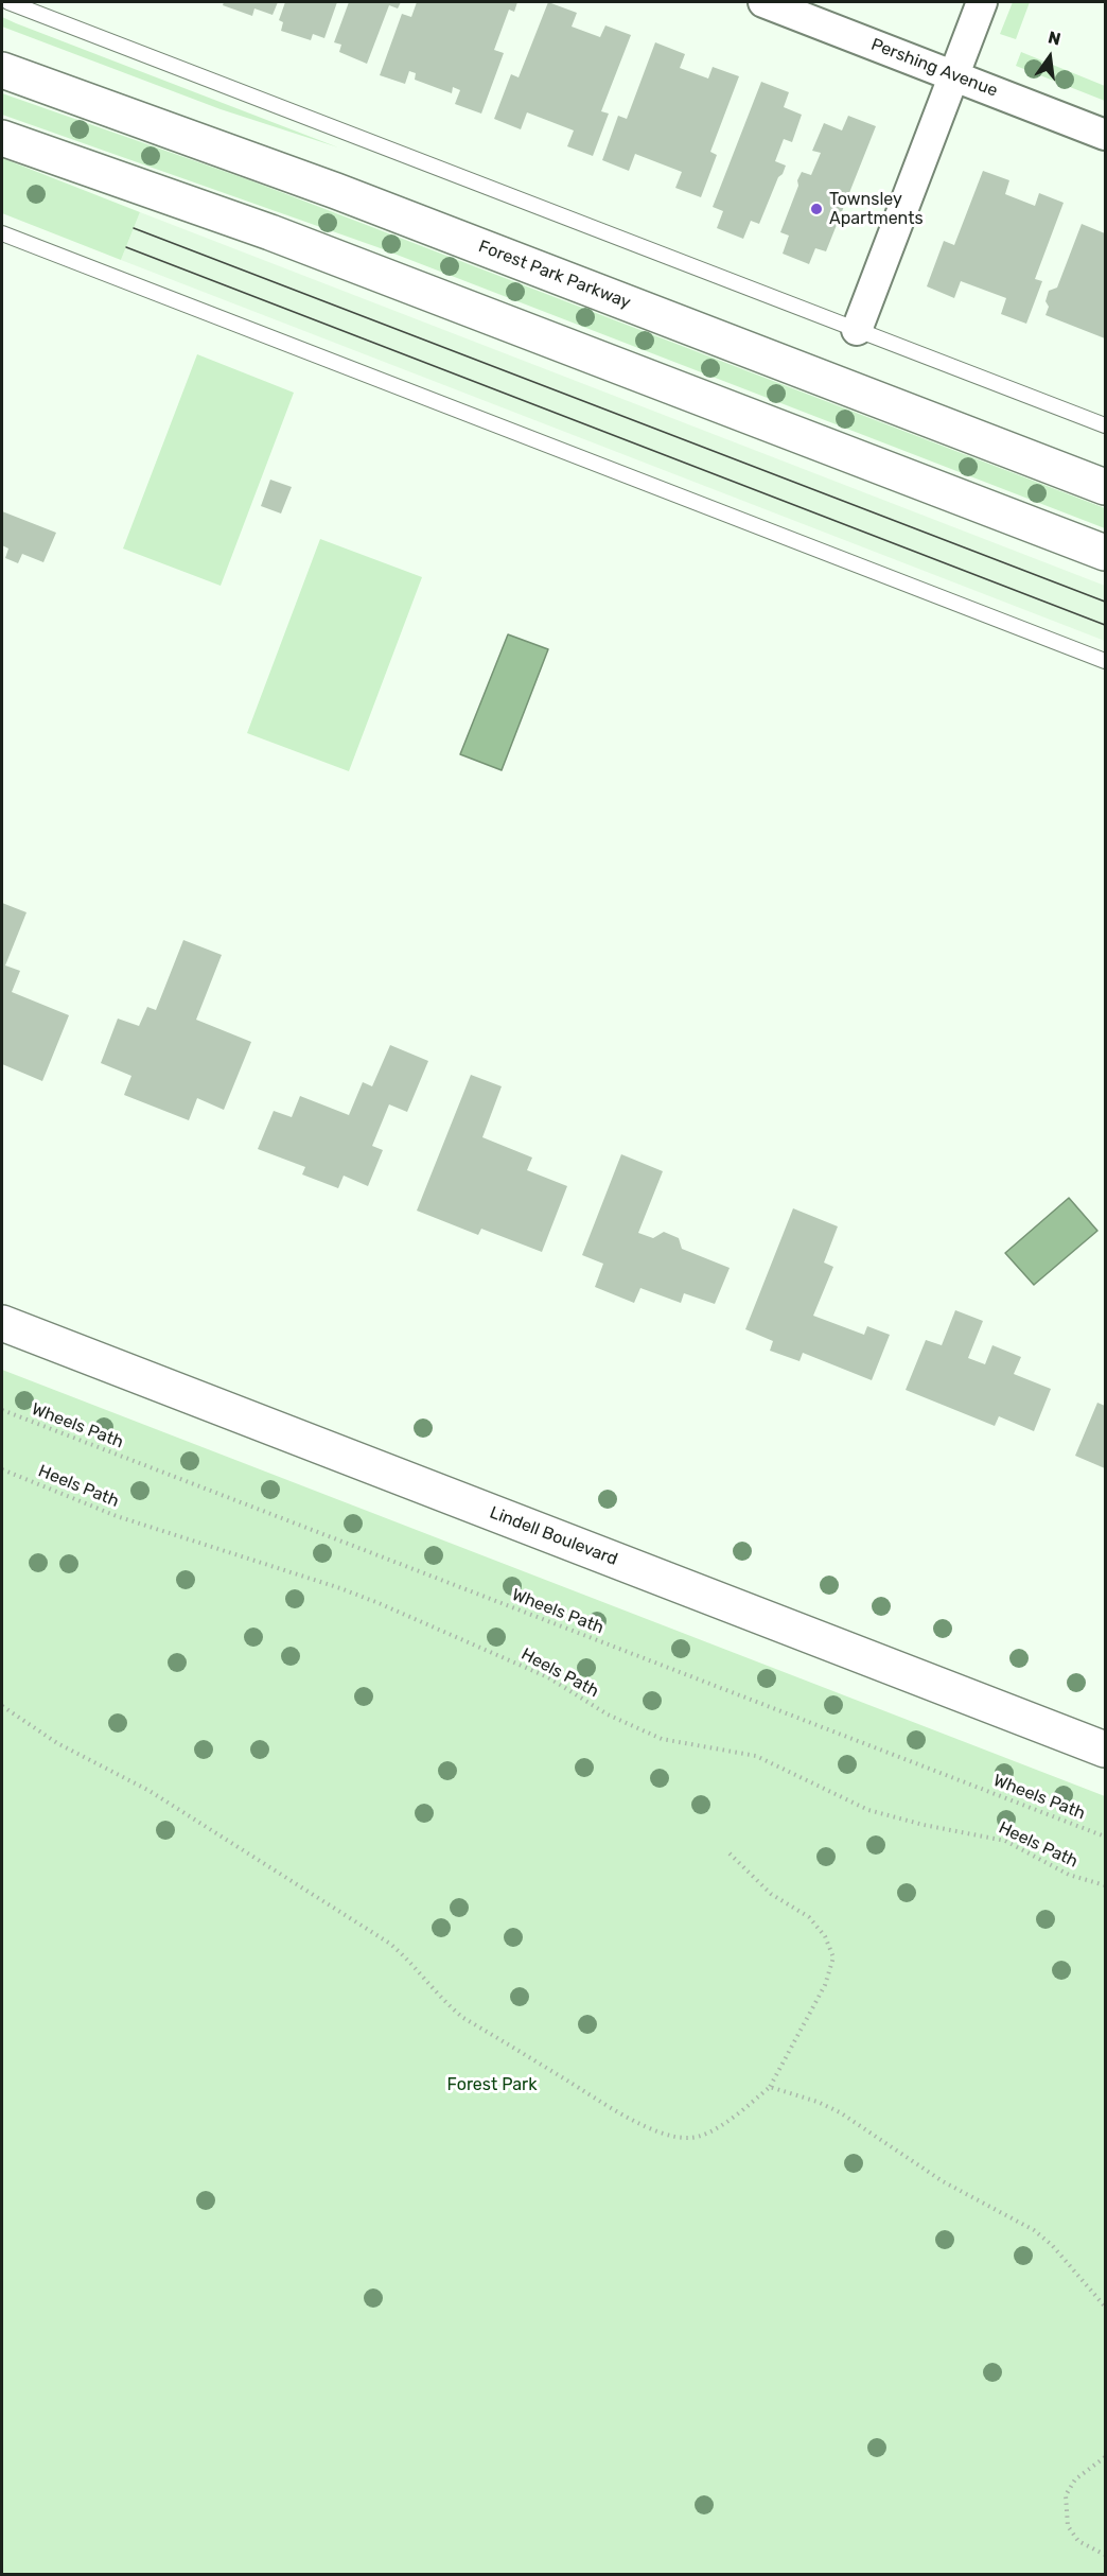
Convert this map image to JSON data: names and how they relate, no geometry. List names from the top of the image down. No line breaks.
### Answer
{"streets":{"main road":["Forest Park Parkway","Lindell Boulevard"],"street":["Pershing Avenue"],"path":["Wheels Path","Heels Path"]},"parks":["Forest Park"],"places":["Townsley Apartments"],"north":"top"}
